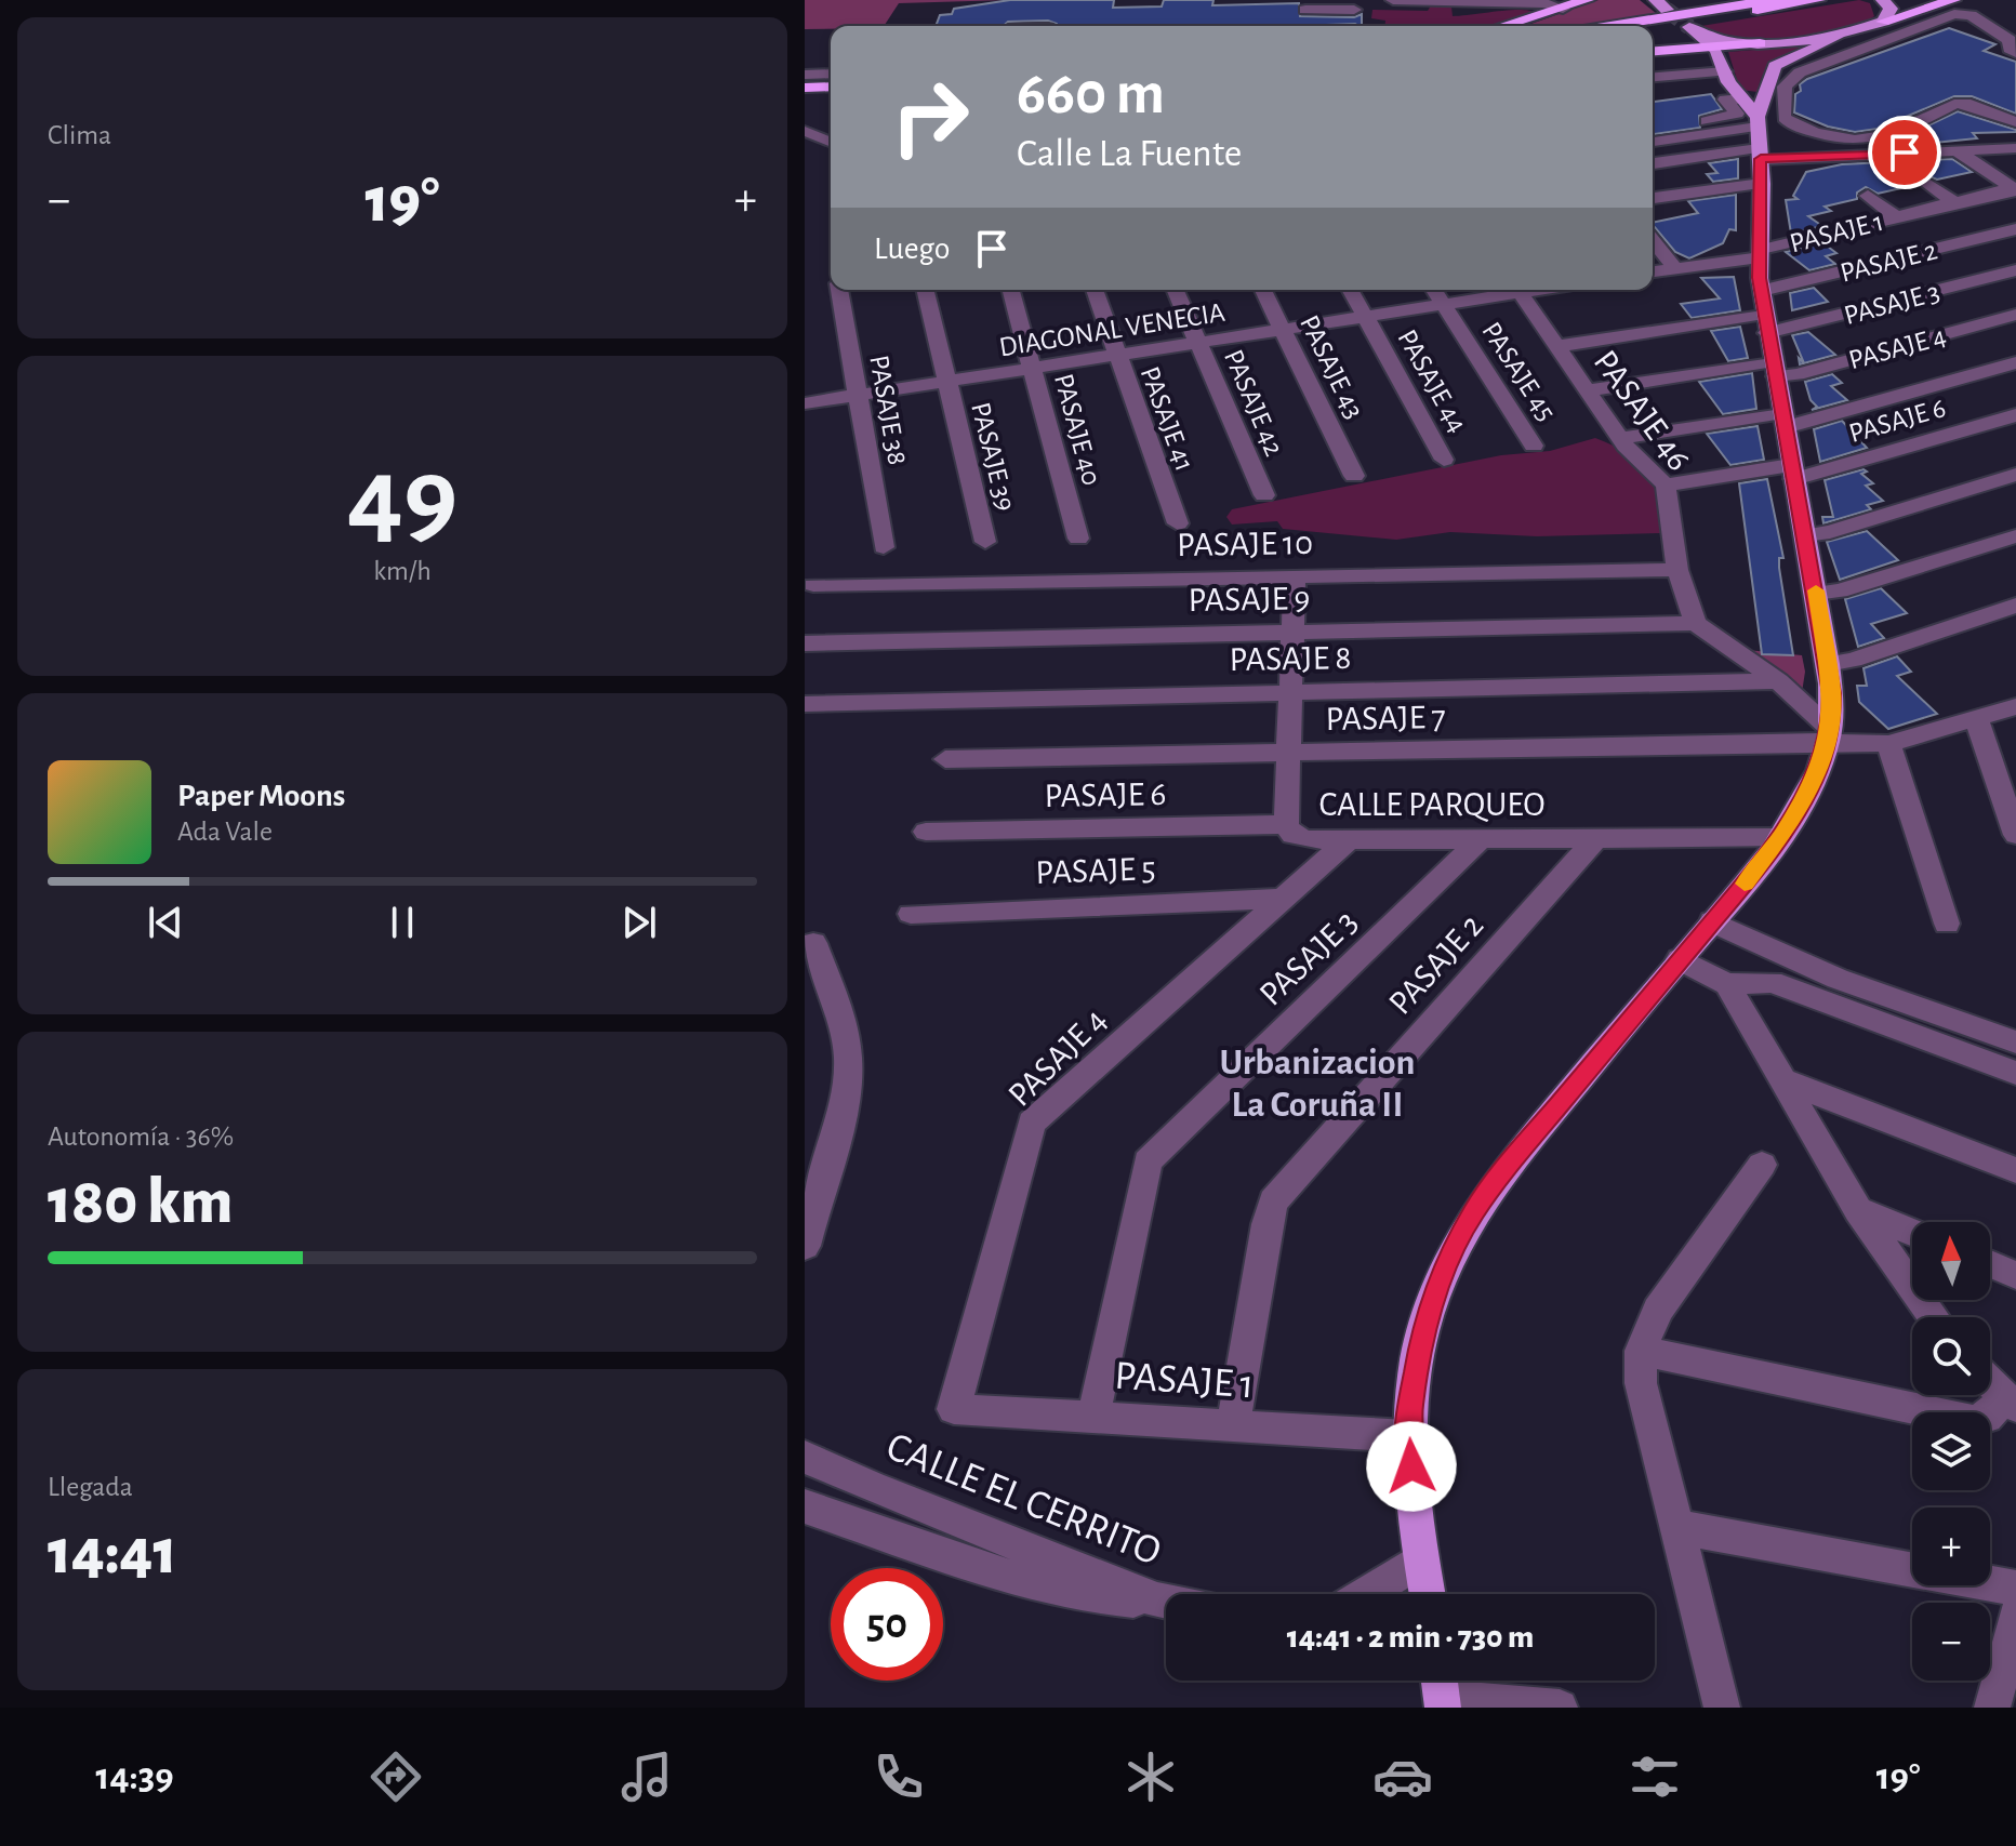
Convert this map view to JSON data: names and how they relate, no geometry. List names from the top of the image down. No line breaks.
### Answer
{"streets":{"street":["PASAJE 1","PASAJE 2","PASAJE 3","DIAGONAL VENECIA","PASAJE 4","PASAJE 43","PASAJE 45","PASAJE 44","PASAJE 42","PASAJE 38","PASAJE 46","PASAJE 41","PASAJE 6","PASAJE 40","PASAJE 39","PASAJE 10","PASAJE 9","PASAJE 8","PASAJE 7","CALLE PARQUEO","PASAJE 5","CALLE EL CERRITO"]},"crossings":[["PASAJE 1","PASAJE 2"],["PASAJE 1","PASAJE 3"],["PASAJE 1","PASAJE 4"],["PASAJE 2","PASAJE 3"],["PASAJE 2","CALLE PARQUEO"],["PASAJE 3","CALLE PARQUEO"],["DIAGONAL VENECIA","PASAJE 43"],["DIAGONAL VENECIA","PASAJE 45"],["DIAGONAL VENECIA","PASAJE 44"],["DIAGONAL VENECIA","PASAJE 42"],["DIAGONAL VENECIA","PASAJE 38"],["DIAGONAL VENECIA","PASAJE 41"],["DIAGONAL VENECIA","PASAJE 40"],["DIAGONAL VENECIA","PASAJE 39"],["PASAJE 4","PASAJE 46"],["PASAJE 4","CALLE PARQUEO"],["PASAJE 4","PASAJE 5"],["PASAJE 46","PASAJE 6"],["PASAJE 46","PASAJE 10"],["PASAJE 46","PASAJE 9"],["PASAJE 6","CALLE PARQUEO"],["PASAJE 10","CALLE PARQUEO"],["PASAJE 9","CALLE PARQUEO"],["PASAJE 8","CALLE PARQUEO"],["PASAJE 7","CALLE PARQUEO"]],"districts":["Urbanizacion La Coruña II"],"north":"top","page":{"tile":["Clima",["49","km/h"],["Autonomía · 36%","180 km"],["Llegada","14:41"]],"turn":["660 m","Calle La Fuente"],"heat":["−","19°","+"],"then":"Luego","song":["Paper Moons","Ada Vale"],"map_buttons":["+","−"],"limit":"50","trip":"14:41 · 2 min · 730 m","tabs":["14:39","19°"]}}
